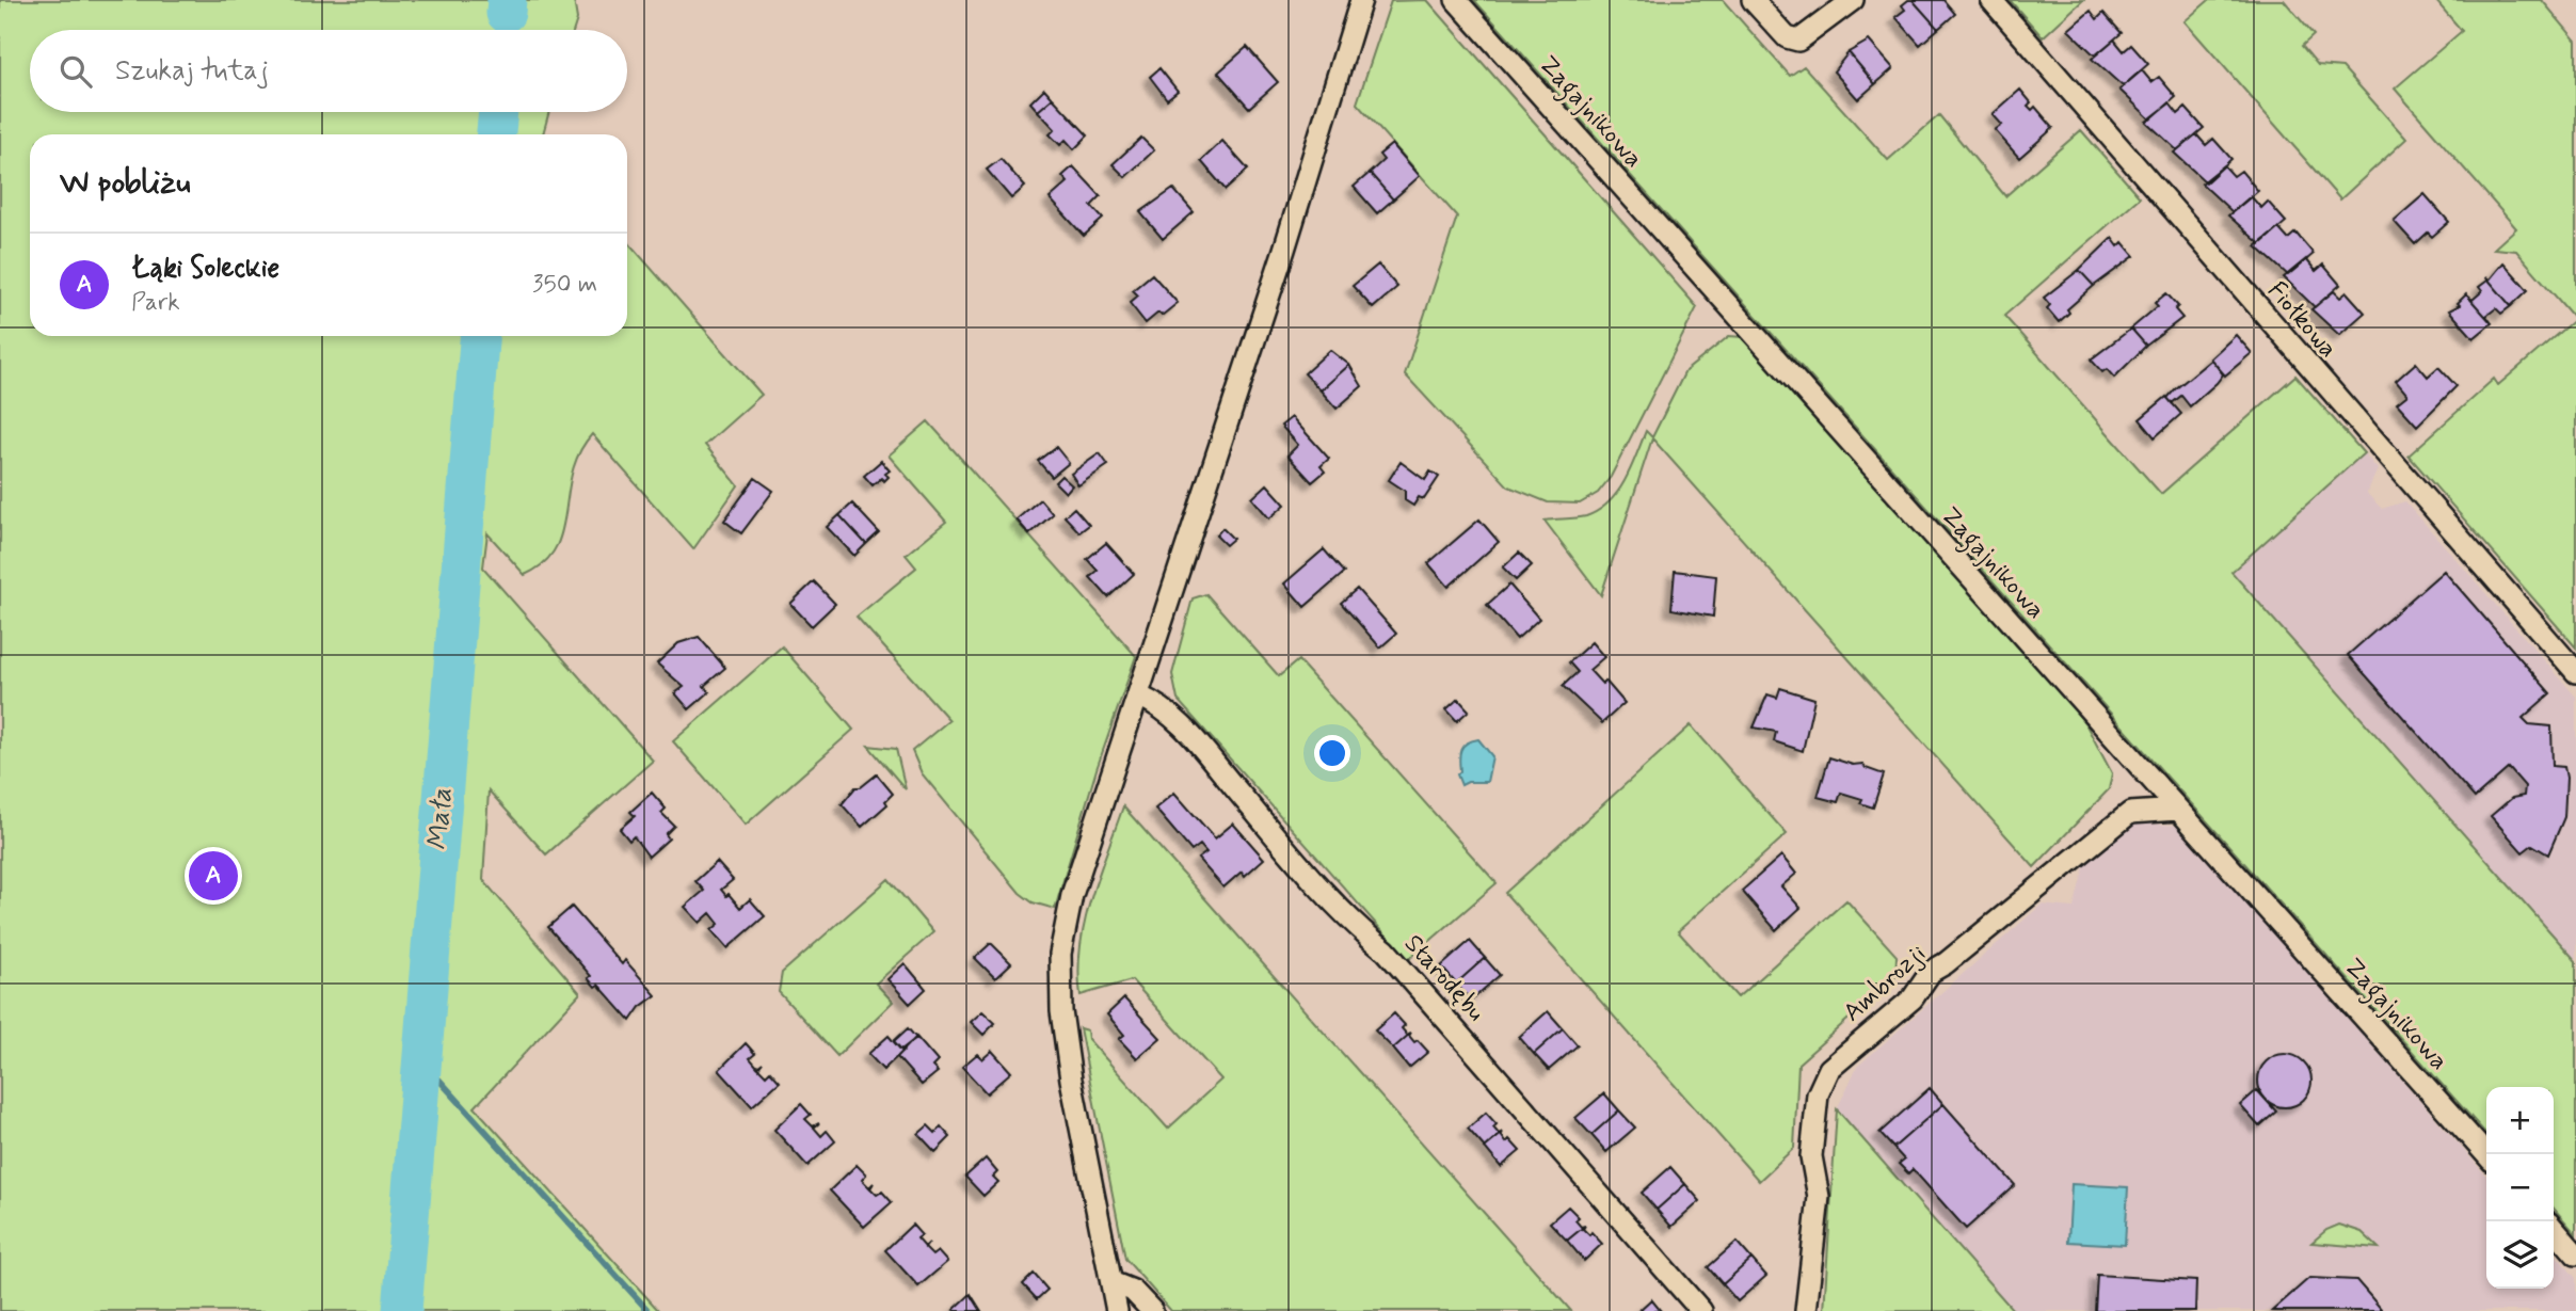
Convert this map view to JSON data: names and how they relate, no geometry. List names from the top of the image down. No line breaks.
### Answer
{"streets":{"street":["Zagajnikowa","Fiołkowa","Starodębu","Ambrozji"]},"crossings":[["Zagajnikowa","Ambrozji"]],"water":["Mała"],"page":{"search":"Szukaj tutaj","heading":"W pobliżu","list":[{"mark":"A","name":"Łąki Soleckie","note":"Park","value":"350 m"}],"pins":"A","map_buttons":["+","−"]}}
